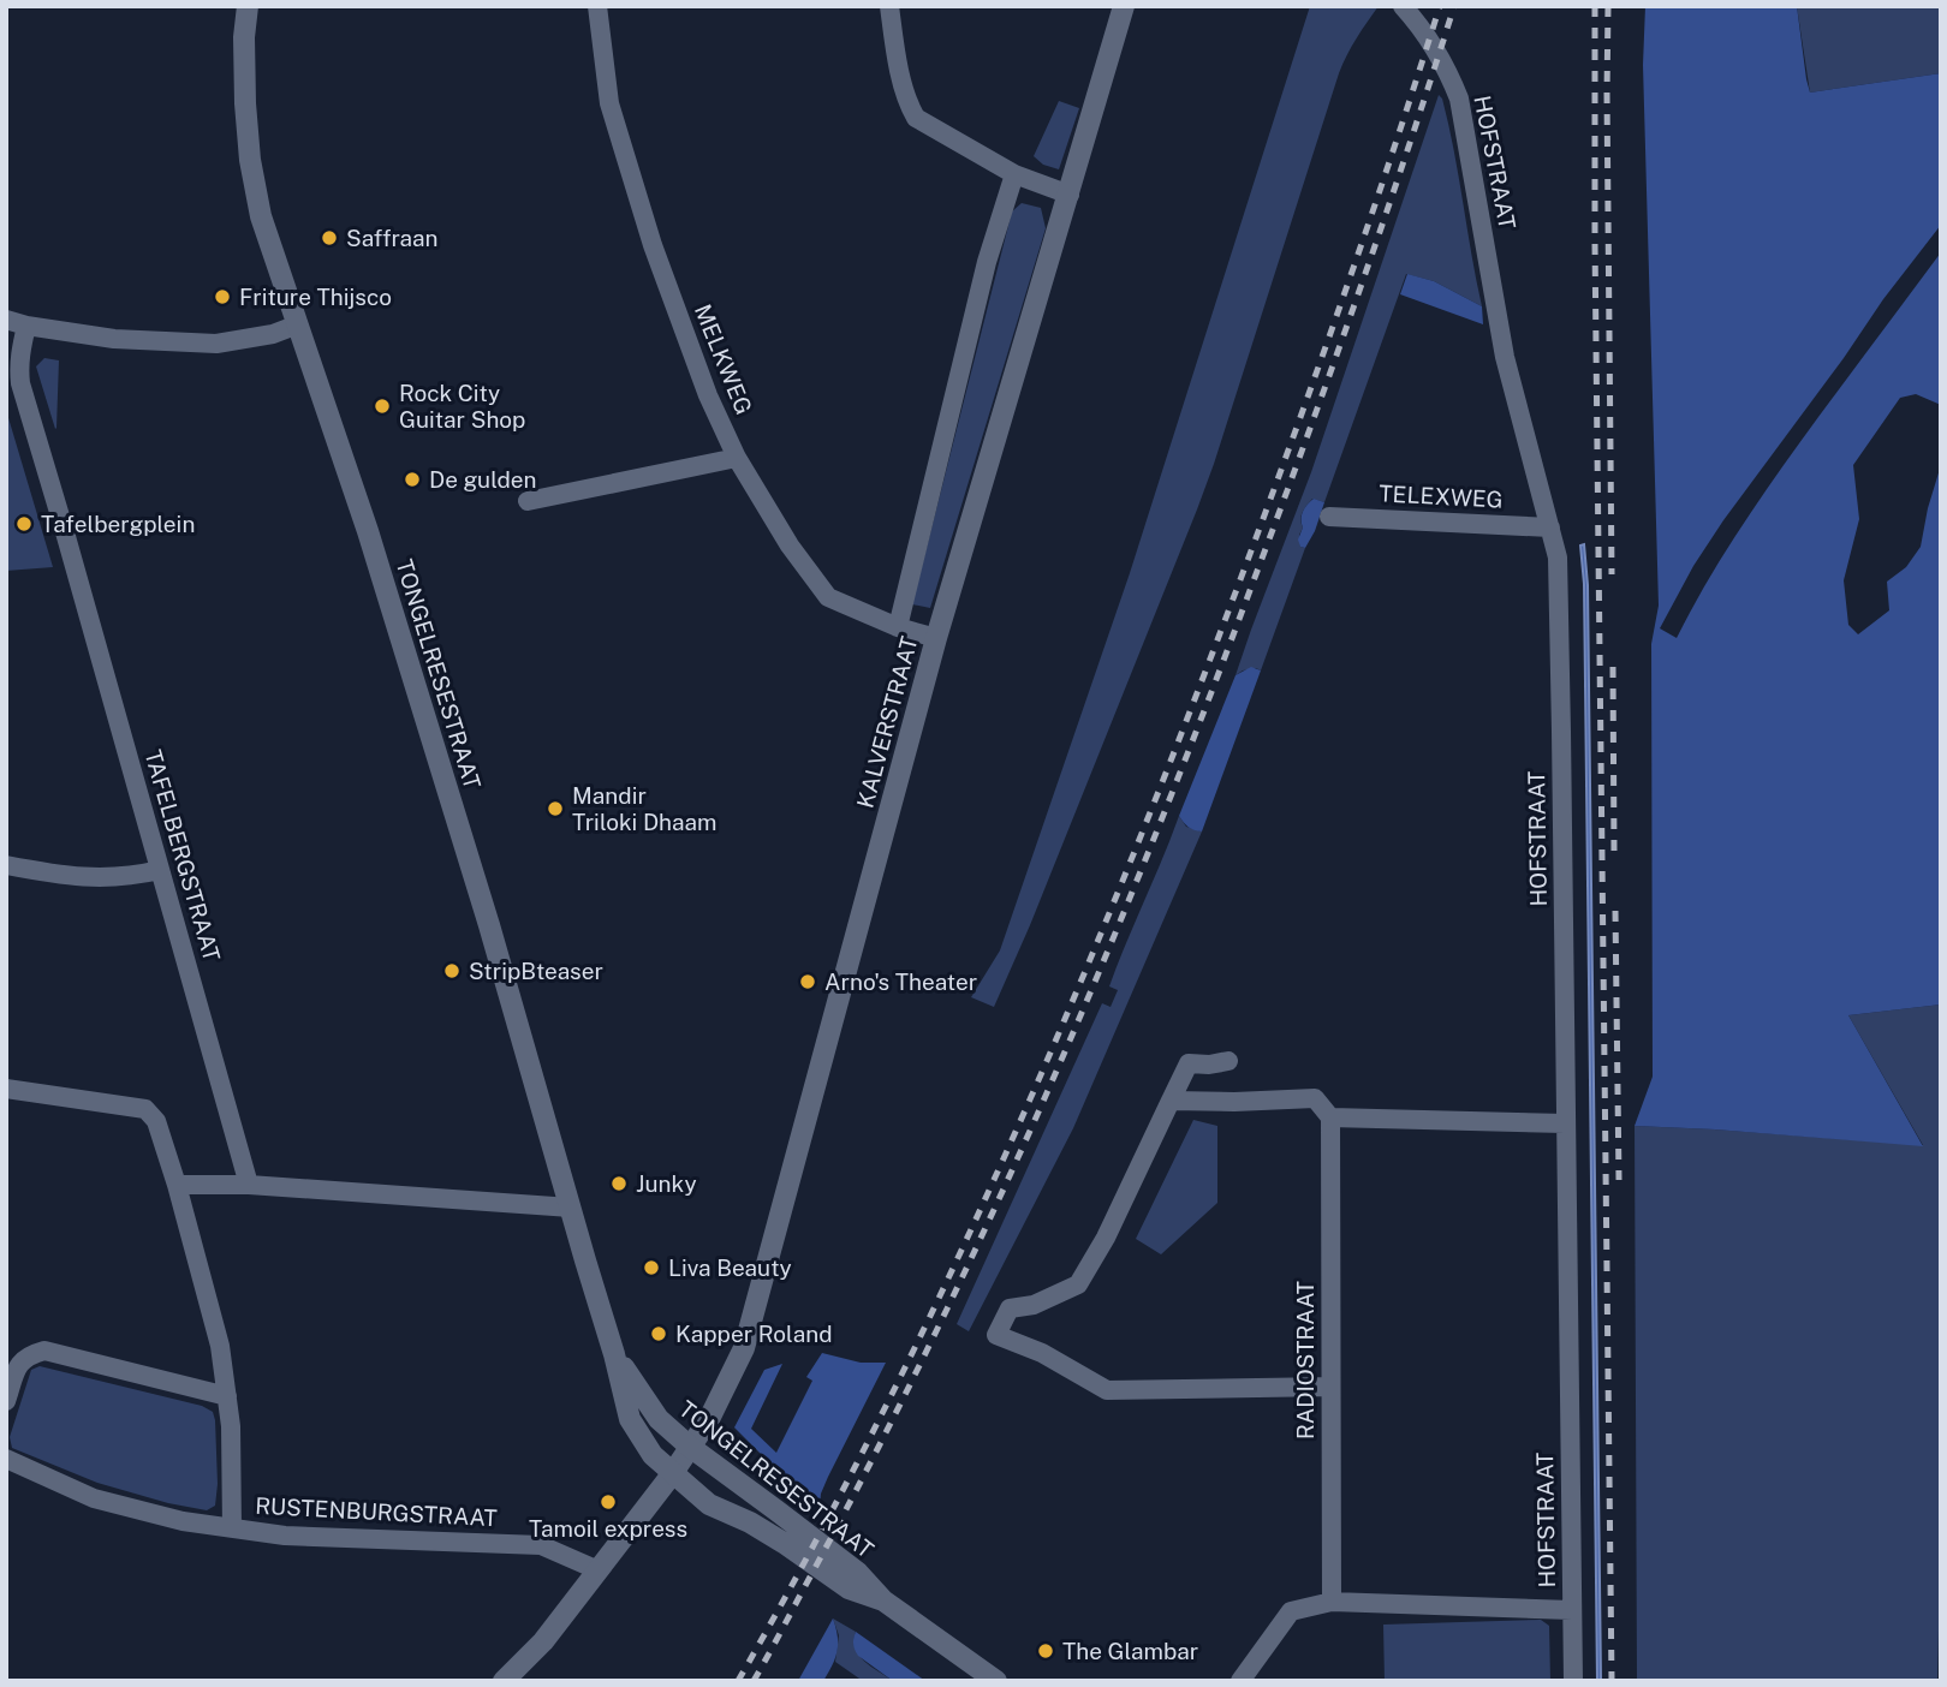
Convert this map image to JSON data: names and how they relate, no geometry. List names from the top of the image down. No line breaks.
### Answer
{"streets":{"main road":["TONGELRESESTRAAT","KALVERSTRAAT"],"street":["HOFSTRAAT","MELKWEG","TELEXWEG","TAFELBERGSTRAAT","RADIOSTRAAT","RUSTENBURGSTRAAT"]},"crossings":[["HOFSTRAAT","TELEXWEG"],["MELKWEG","KALVERSTRAAT"],["TONGELRESESTRAAT","KALVERSTRAAT"],["KALVERSTRAAT","RUSTENBURGSTRAAT"]],"places":["Saffraan","Friture Thijsco","Rock City Guitar Shop","De gulden","Tafelbergplein","Mandir Triloki Dhaam","StripBteaser","Arno's Theater","Junky","Liva Beauty","Kapper Roland","Tamoil express","The Glambar"]}
